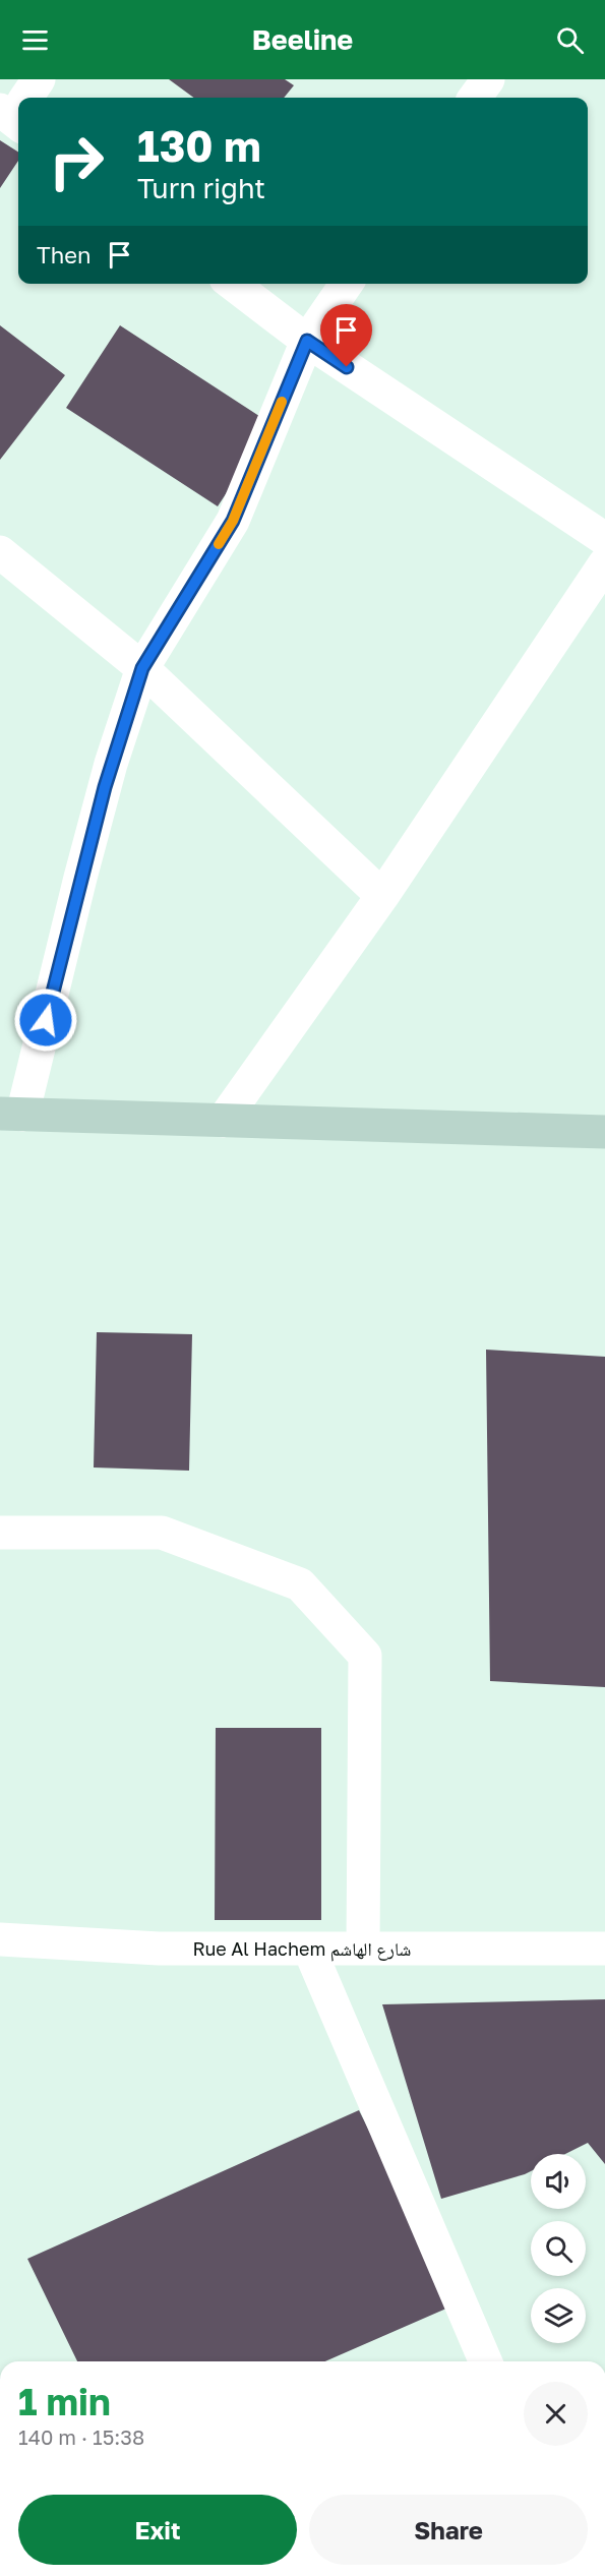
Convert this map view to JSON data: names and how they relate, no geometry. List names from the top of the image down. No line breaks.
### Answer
{"streets":{"street":["Rue Al Hachem شارع الهاشم"]},"page":{"header":"Beeline","turn":["130 m","Turn right"],"then":"Then","heading":["1 min","140 m · 15:38"],"buttons":["Exit","Share"]}}
